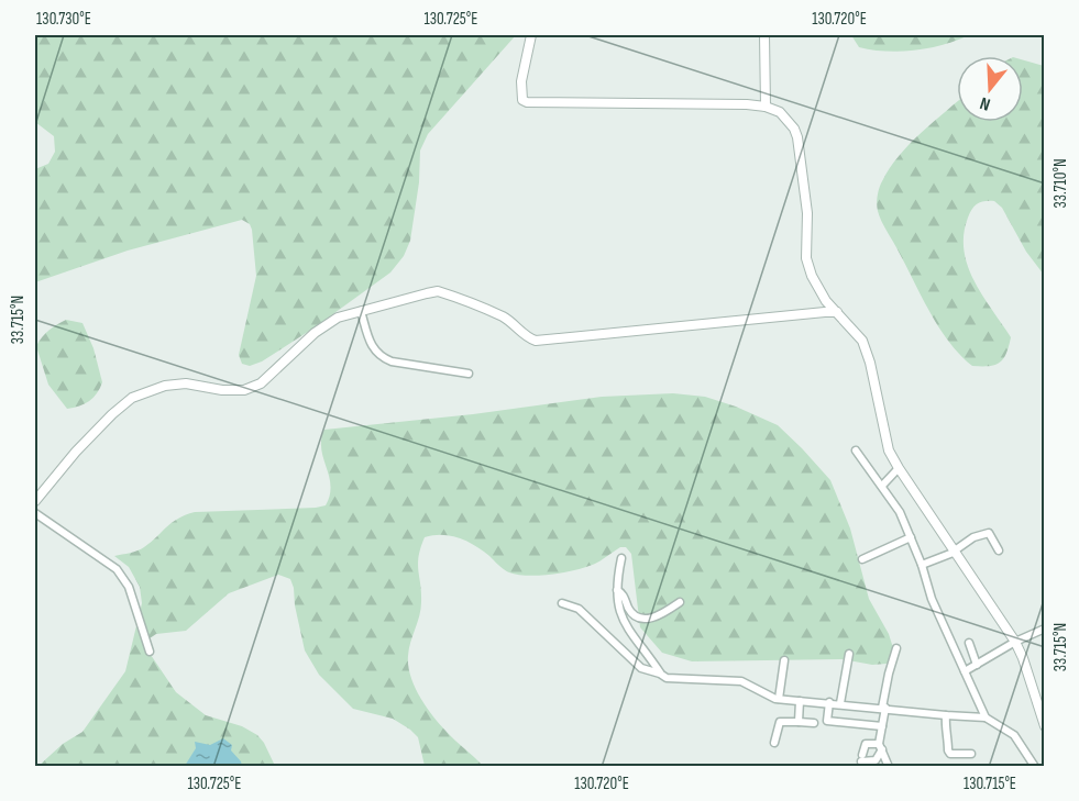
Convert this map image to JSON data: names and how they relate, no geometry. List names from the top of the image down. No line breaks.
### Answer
{"north":"bottom","coordinates":["130.730°E","130.725°E","130.720°E","33.710°N","33.715°N","130.715°E"]}
